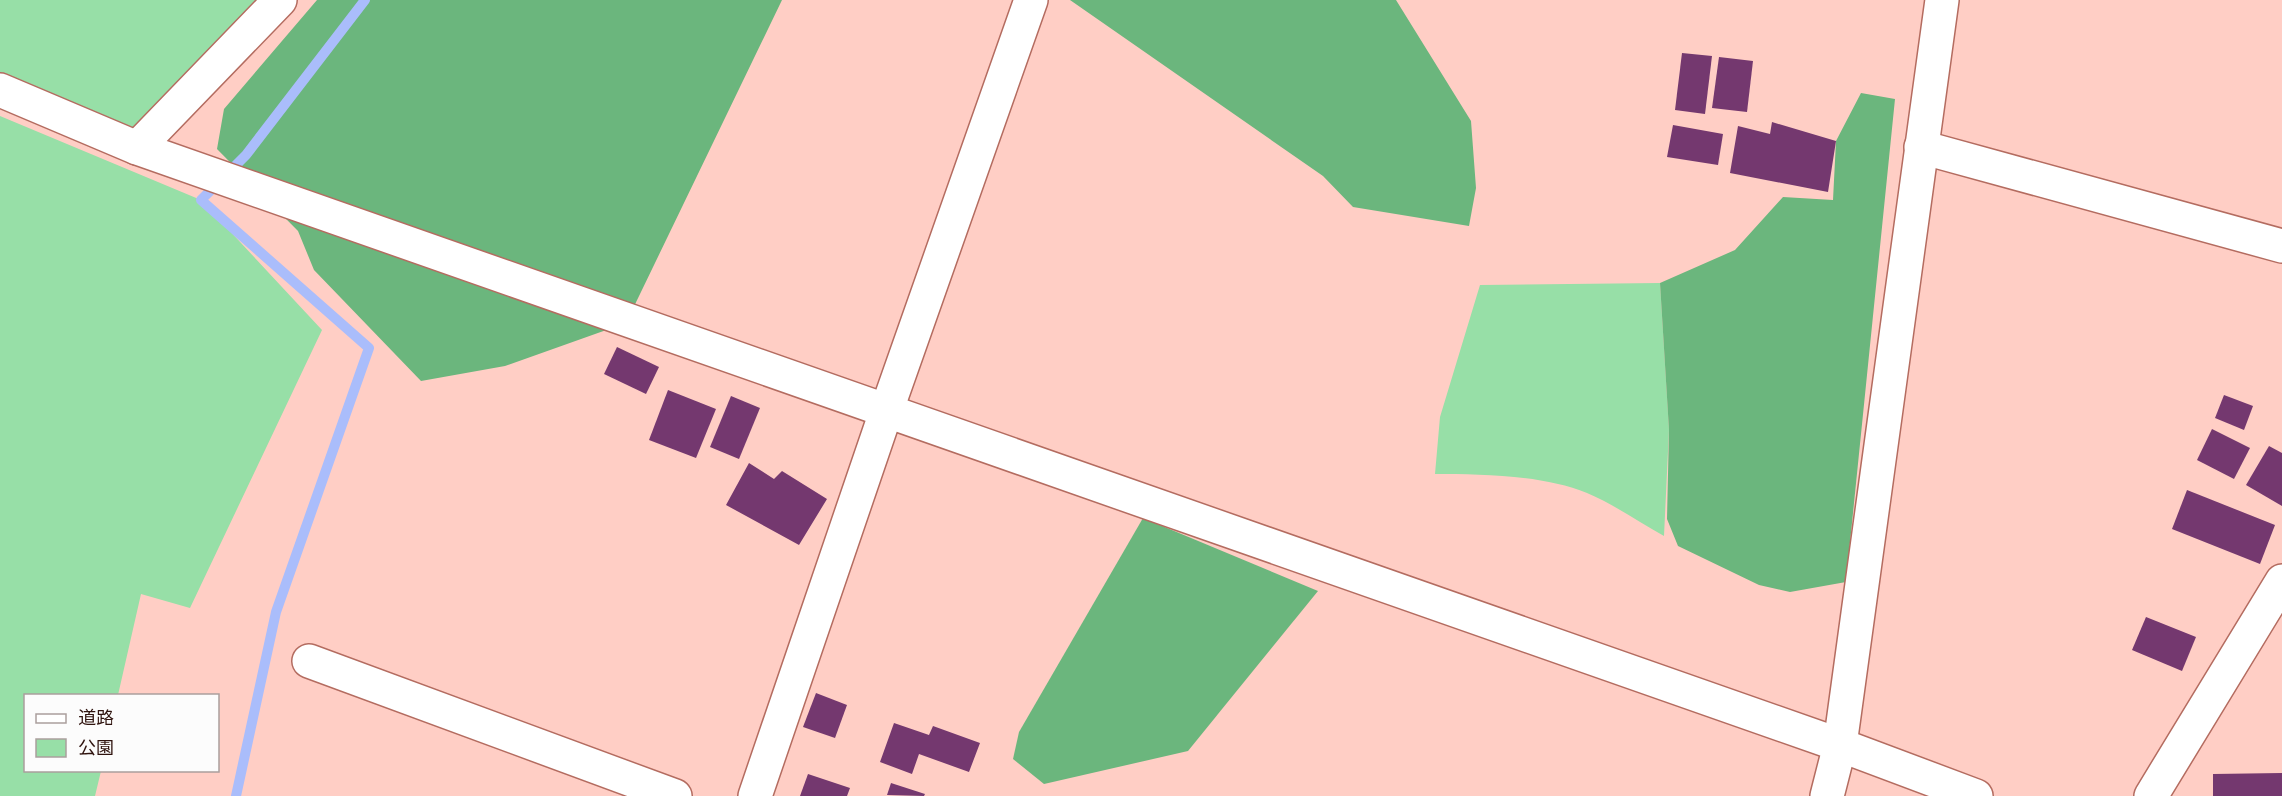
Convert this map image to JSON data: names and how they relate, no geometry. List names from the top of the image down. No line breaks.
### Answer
{"legend":["道路","公園"]}
